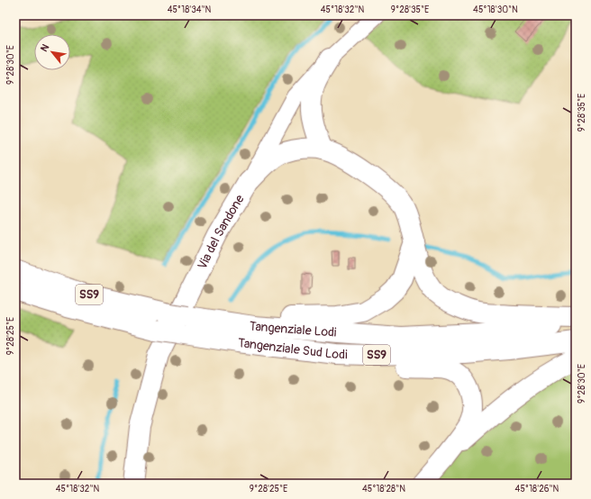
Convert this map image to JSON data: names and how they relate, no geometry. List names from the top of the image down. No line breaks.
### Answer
{"streets":{"main road":["Via del Sandone","SS9","Tangenziale Lodi","Tangenziale Sud Lodi"]},"north":"top left","coordinates":["45°18'34\"N","45°18'32\"N","9°28'35\"E","45°18'30\"N","9°28'30\"E","9°28'25\"E","45°18'28\"N","45°18'26\"N"]}
